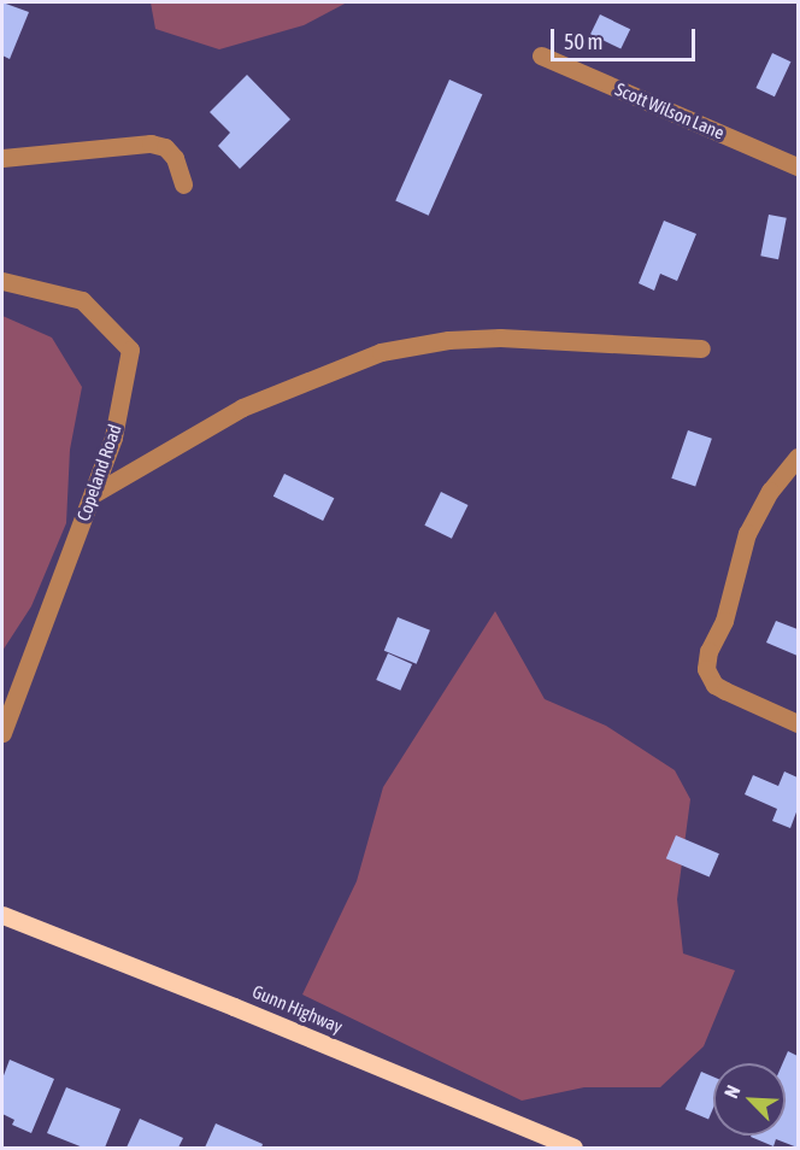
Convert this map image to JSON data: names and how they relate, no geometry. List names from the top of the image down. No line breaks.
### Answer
{"streets":{"main road":["Gunn Highway"],"street":["Scott Wilson Lane","Copeland Road"]},"scale_bar":"50 m","north":"top left"}
